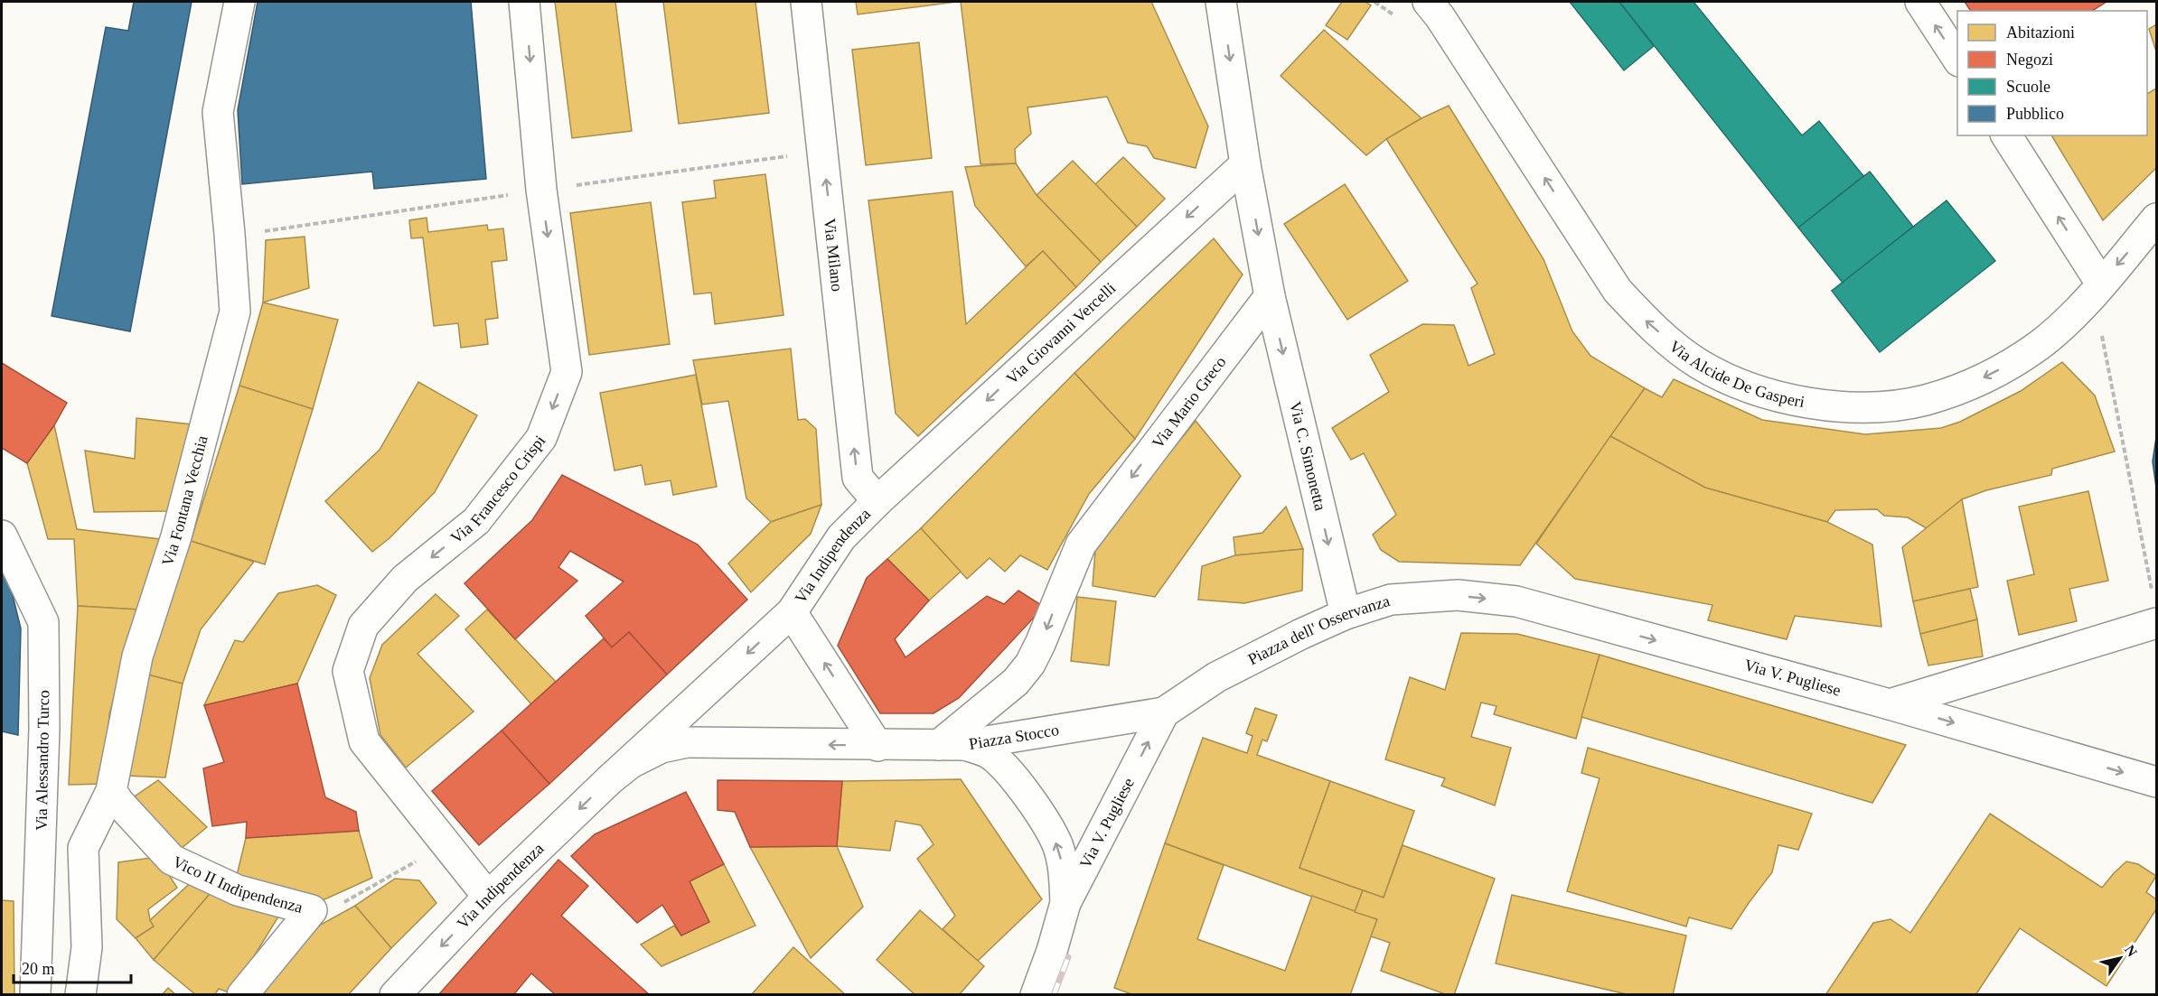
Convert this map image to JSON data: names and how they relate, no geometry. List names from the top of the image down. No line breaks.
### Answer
{"streets":{"street":["Via Milano","Via Giovanni Vercelli","Via Alcide De Gasperi","Via Mario Greco","Via C. Simonetta","Via Francesco Crispi","Via Fontana Vecchia","Via Indipendenza","Piazza dell' Osservanza","Via V. Pugliese","Piazza Stocco","Via Alessandro Turco","Vico II Indipendenza"]},"crossings":[["Via Milano","Via Giovanni Vercelli"],["Via Milano","Via Indipendenza"],["Via Giovanni Vercelli","Via Indipendenza"],["Via Mario Greco","Via C. Simonetta"],["Via Mario Greco","Via Indipendenza"],["Via Mario Greco","Piazza Stocco"],["Via C. Simonetta","Piazza dell' Osservanza"],["Via Francesco Crispi","Via Indipendenza"],["Via Francesco Crispi","Vico II Indipendenza"],["Via Fontana Vecchia","Vico II Indipendenza"],["Via Indipendenza","Piazza Stocco"],["Piazza dell' Osservanza","Via V. Pugliese"],["Via V. Pugliese","Piazza Stocco"]],"one_way":["Via Milano","Via Giovanni Vercelli","Via Mario Greco","Via C. Simonetta","Via Francesco Crispi","Via Indipendenza","Via V. Pugliese","Piazza Stocco"],"legend":["Abitazioni","Negozi","Scuole","Pubblico"],"scale_bar":"20 m","north":"top right"}
